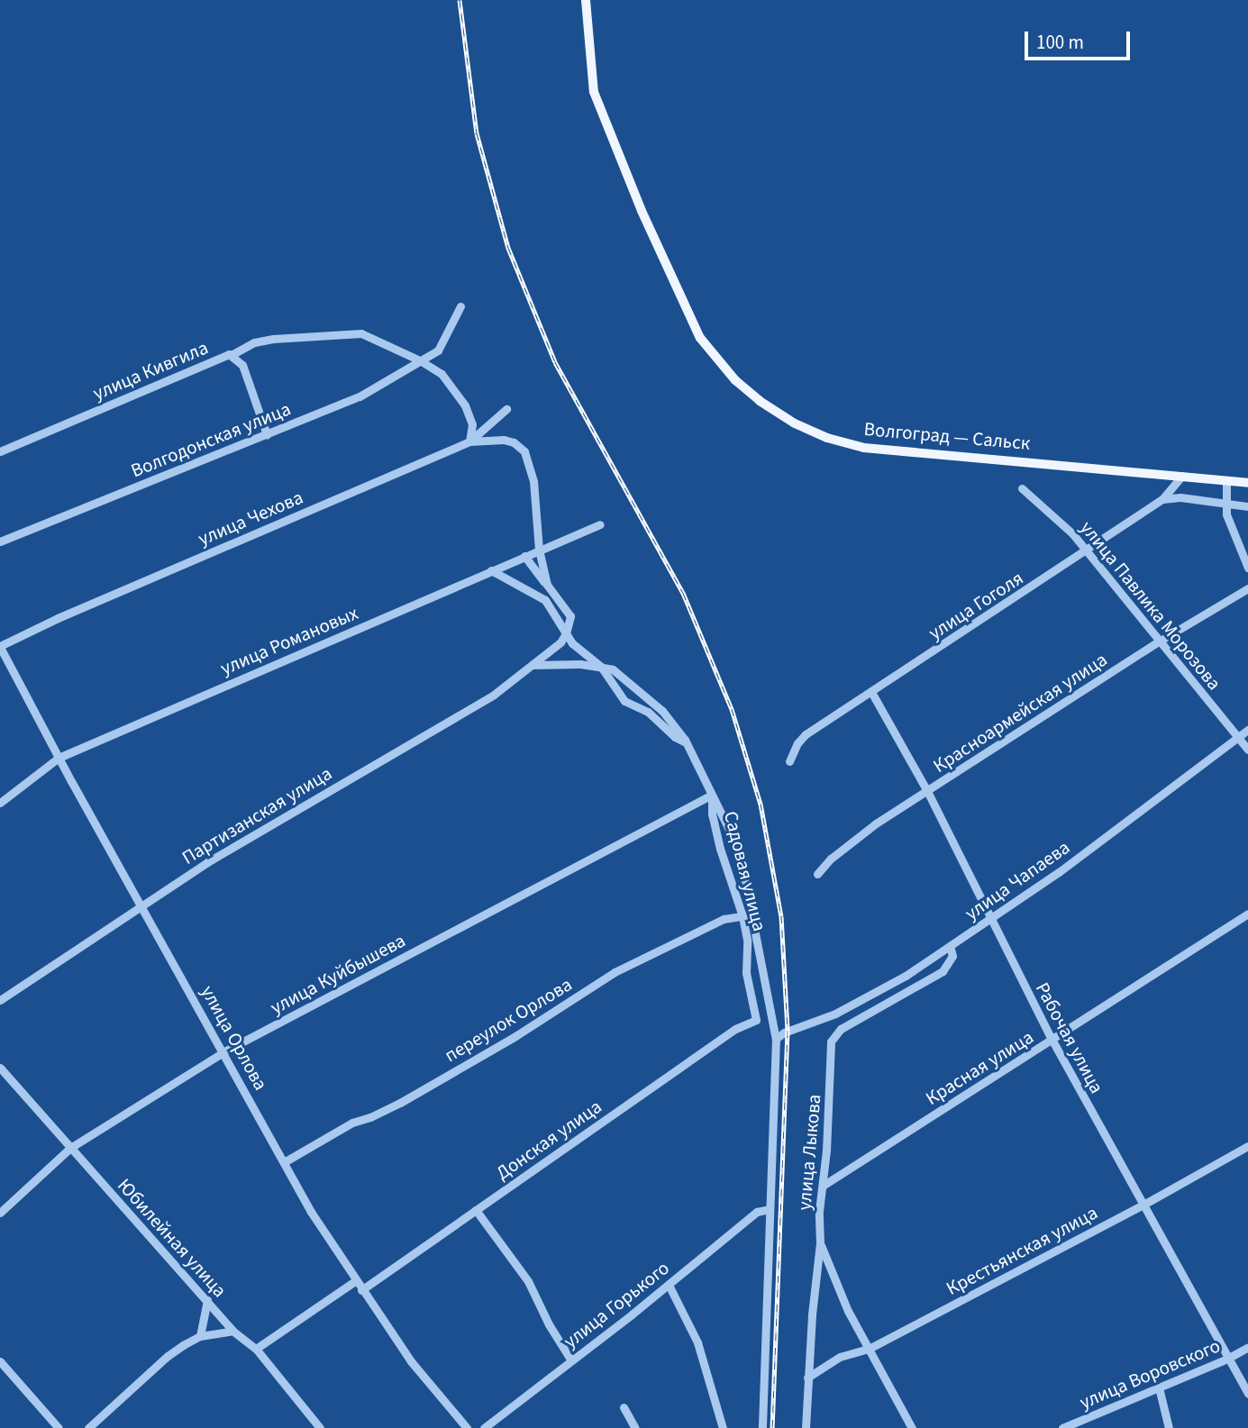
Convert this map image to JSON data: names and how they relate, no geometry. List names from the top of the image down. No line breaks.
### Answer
{"streets":{"main road":["Волгоград — Сальск"],"street":["улица Кивгила","Волгодонская улица","улица Чехова","улица Гоголя","улица Павлика Морозова","улица Романовых","Красноармейская улица","Партизанская улица","Садовая улица","улица Чапаева","улица Куйбышева","переулок Орлова","улица Орлова","Рабочая улица","Красная улица","Донская улица","улица Лыкова","Юбилейная улица","Крестьянская улица","улица Горького","улица Воровского"]},"crossings":[["улица Кивгила","Волгодонская улица"],["Волгоград — Сальск","улица Гоголя"],["улица Чехова","улица Орлова"],["улица Гоголя","улица Павлика Морозова"],["улица Гоголя","Рабочая улица"],["улица Павлика Морозова","Красноармейская улица"],["улица Павлика Морозова","улица Чапаева"],["улица Романовых","улица Орлова"],["Красноармейская улица","Рабочая улица"],["Партизанская улица","улица Орлова"],["Садовая улица","улица Чапаева"],["Садовая улица","улица Куйбышева"],["Садовая улица","переулок Орлова"],["Садовая улица","Донская улица"],["Садовая улица","улица Горького"],["улица Чапаева","Рабочая улица"],["улица Чапаева","улица Лыкова"],["улица Куйбышева","улица Орлова"],["улица Куйбышева","Юбилейная улица"],["переулок Орлова","улица Орлова"],["улица Орлова","Донская улица"],["Рабочая улица","Красная улица"],["Рабочая улица","Крестьянская улица"],["Рабочая улица","улица Воровского"],["Красная улица","улица Лыкова"],["улица Лыкова","Крестьянская улица"]],"scale_bar":"100 m"}
